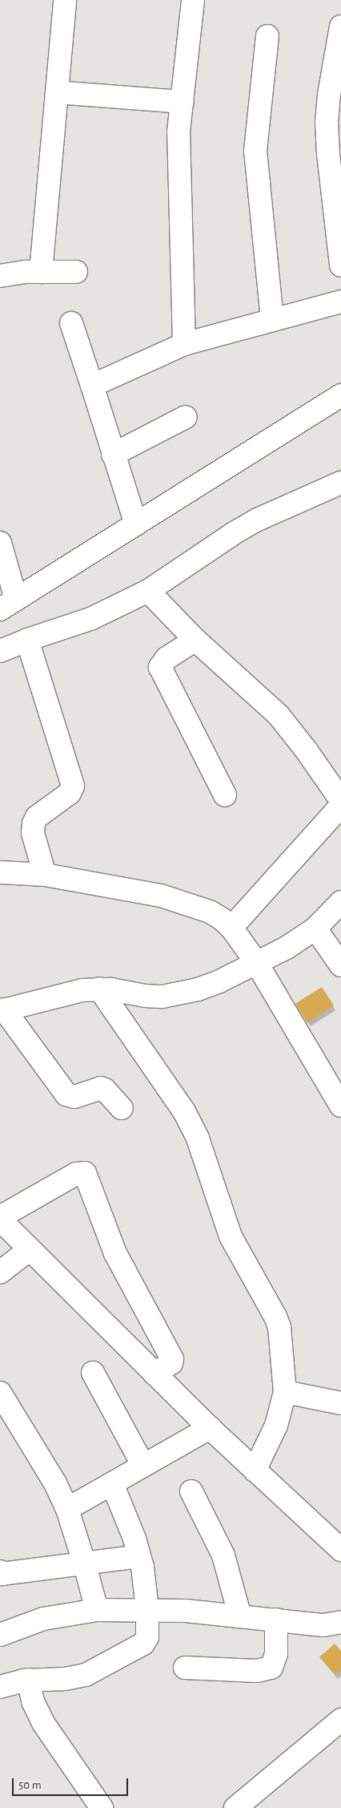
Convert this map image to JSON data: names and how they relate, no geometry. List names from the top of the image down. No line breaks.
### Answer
{"scale_bar":"50 m"}
